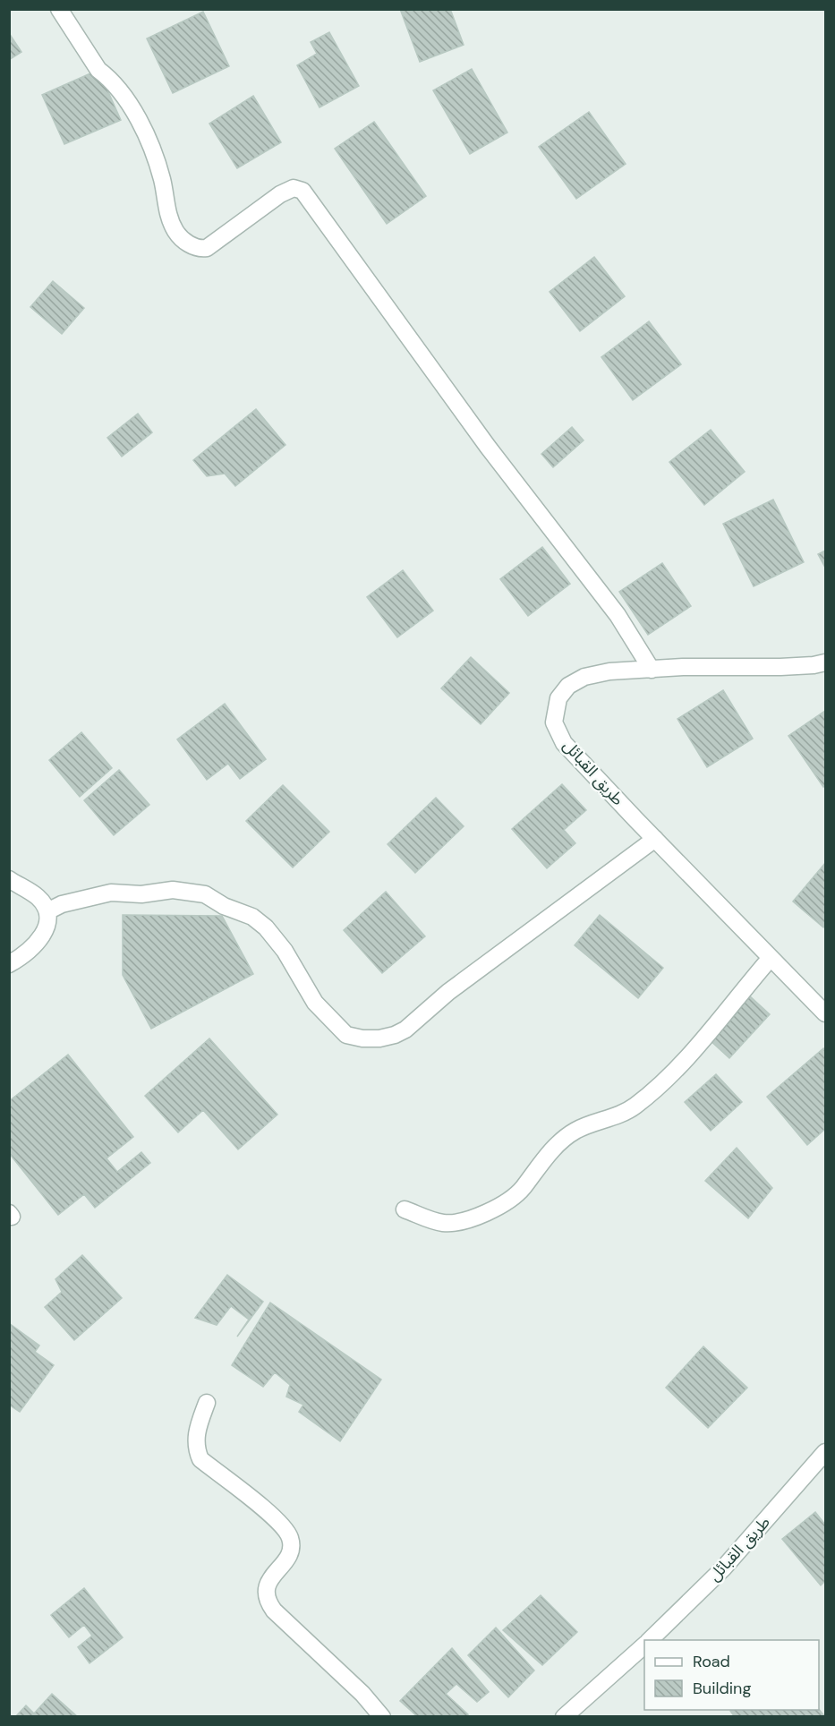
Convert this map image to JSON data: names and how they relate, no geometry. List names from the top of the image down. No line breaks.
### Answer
{"streets":{"street":["طريق القبائل"]},"legend":["Road","Building"]}
